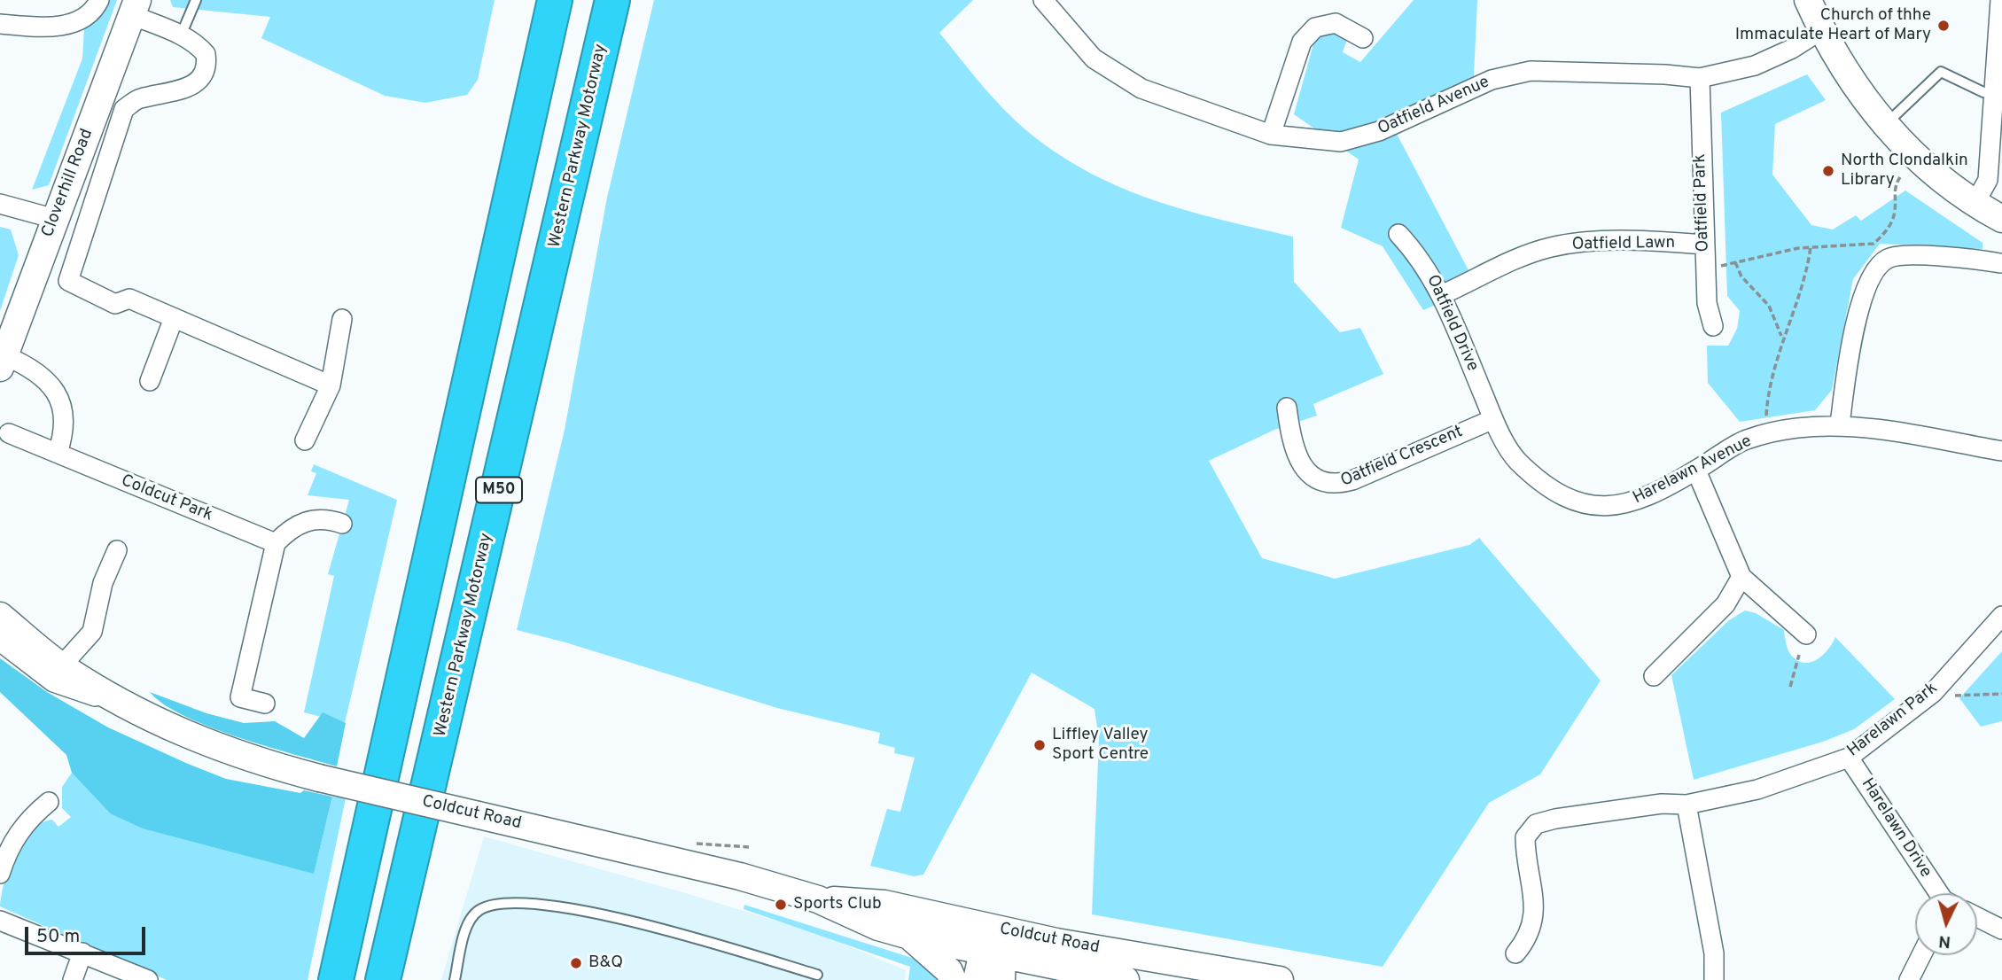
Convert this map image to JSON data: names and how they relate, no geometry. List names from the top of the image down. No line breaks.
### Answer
{"streets":{"highway":["Western Parkway Motorway","M50"],"main road":["Cloverhill Road","Coldcut Road"],"street":["Oatfield Avenue","Oatfield Park","Oatfield Lawn","Oatfield Drive","Oatfield Crescent","Harelawn Avenue","Coldcut Park","Harelawn Park","Harelawn Drive"]},"crossings":[["Oatfield Avenue","Oatfield Park"],["Oatfield Park","Oatfield Lawn"],["Oatfield Lawn","Oatfield Drive"],["Oatfield Drive","Oatfield Crescent"],["Oatfield Drive","Harelawn Avenue"],["Oatfield Crescent","Harelawn Avenue"],["Harelawn Park","Harelawn Drive"]],"places":["Church of thhe Immaculate Heart of Mary","North Clondalkin Library","Liffley Valley Sport Centre","Sports Club","B&Q"],"scale_bar":"50 m","north":"bottom"}
